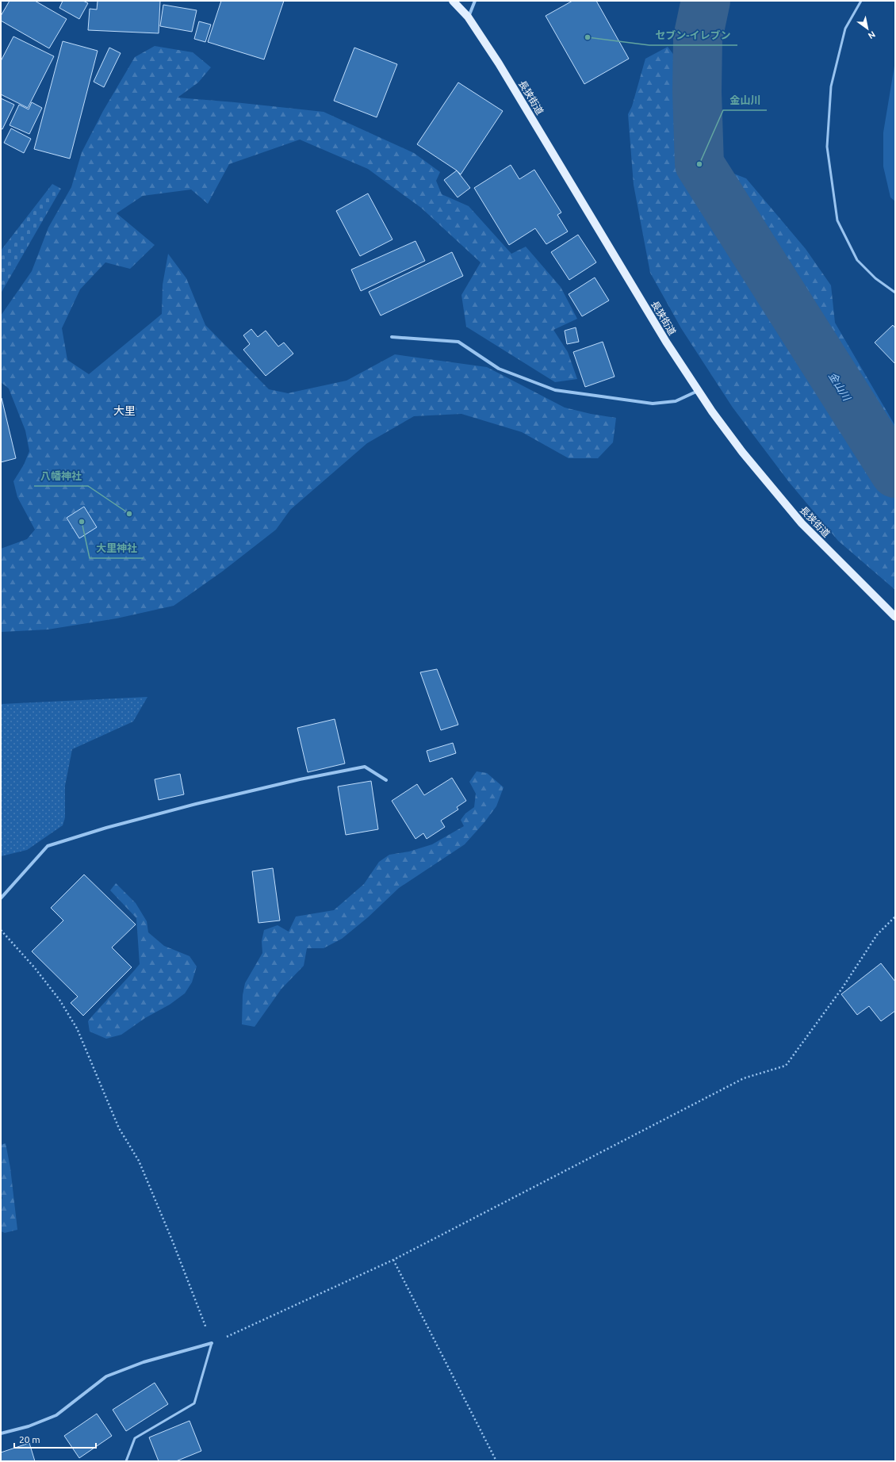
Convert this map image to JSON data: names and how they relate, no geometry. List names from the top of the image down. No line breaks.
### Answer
{"streets":{"main road":["長狭街道"]},"districts":["大里"],"water":["金山川"],"places":["セブン-イレブン","金山川","八幡神社","大里神社"],"scale_bar":"20 m","north":"bottom right"}
